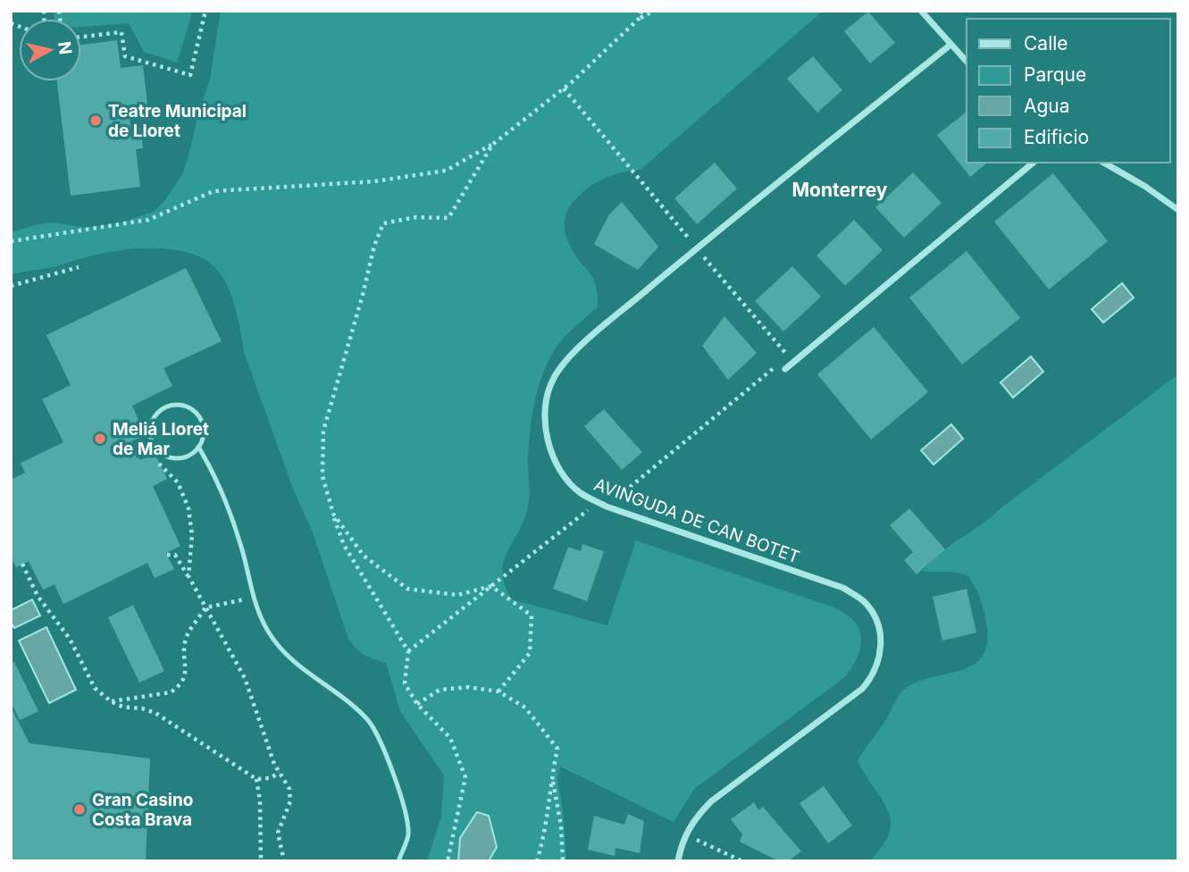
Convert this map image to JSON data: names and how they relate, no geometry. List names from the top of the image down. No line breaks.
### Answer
{"streets":{"street":["AVINGUDA DE CAN BOTET"]},"districts":["Monterrey"],"places":["Teatre Municipal de Lloret","Meliá Lloret de Mar","Gran Casino Costa Brava"],"legend":["Calle","Parque","Agua","Edificio"],"north":"right"}
